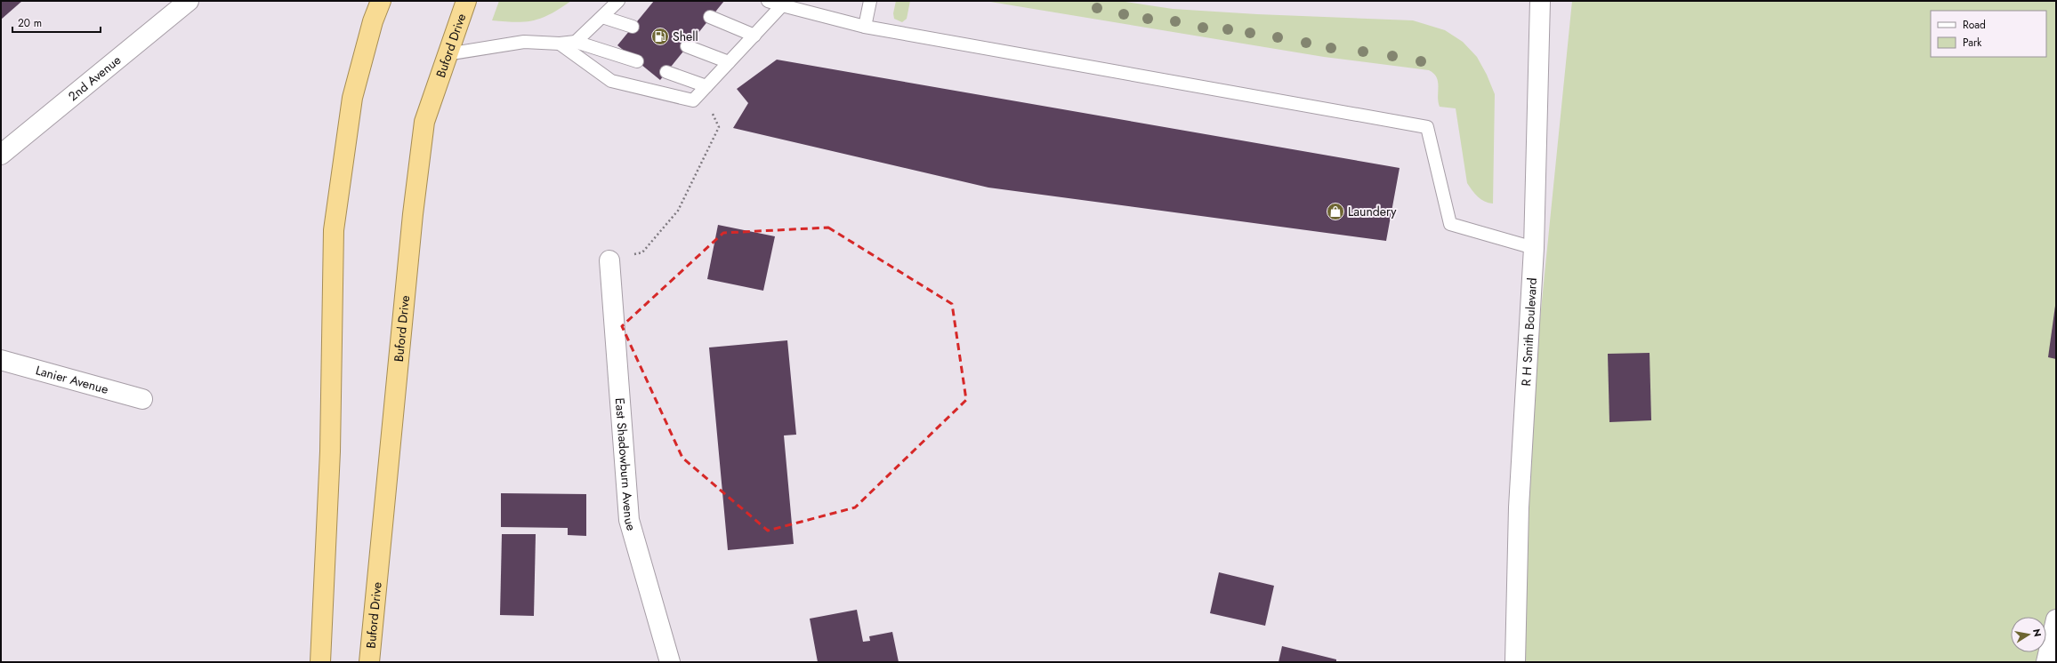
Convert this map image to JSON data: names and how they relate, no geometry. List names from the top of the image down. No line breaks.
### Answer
{"streets":{"highway":["Buford Drive"],"street":["2nd Avenue","R H Smith Boulevard","Lanier Avenue","East Shadowburn Avenue"]},"places":{"fuel station":["Shell"],"shop":["Laundery"]},"legend":["Road","Park"],"scale_bar":"20 m","north":"right"}
